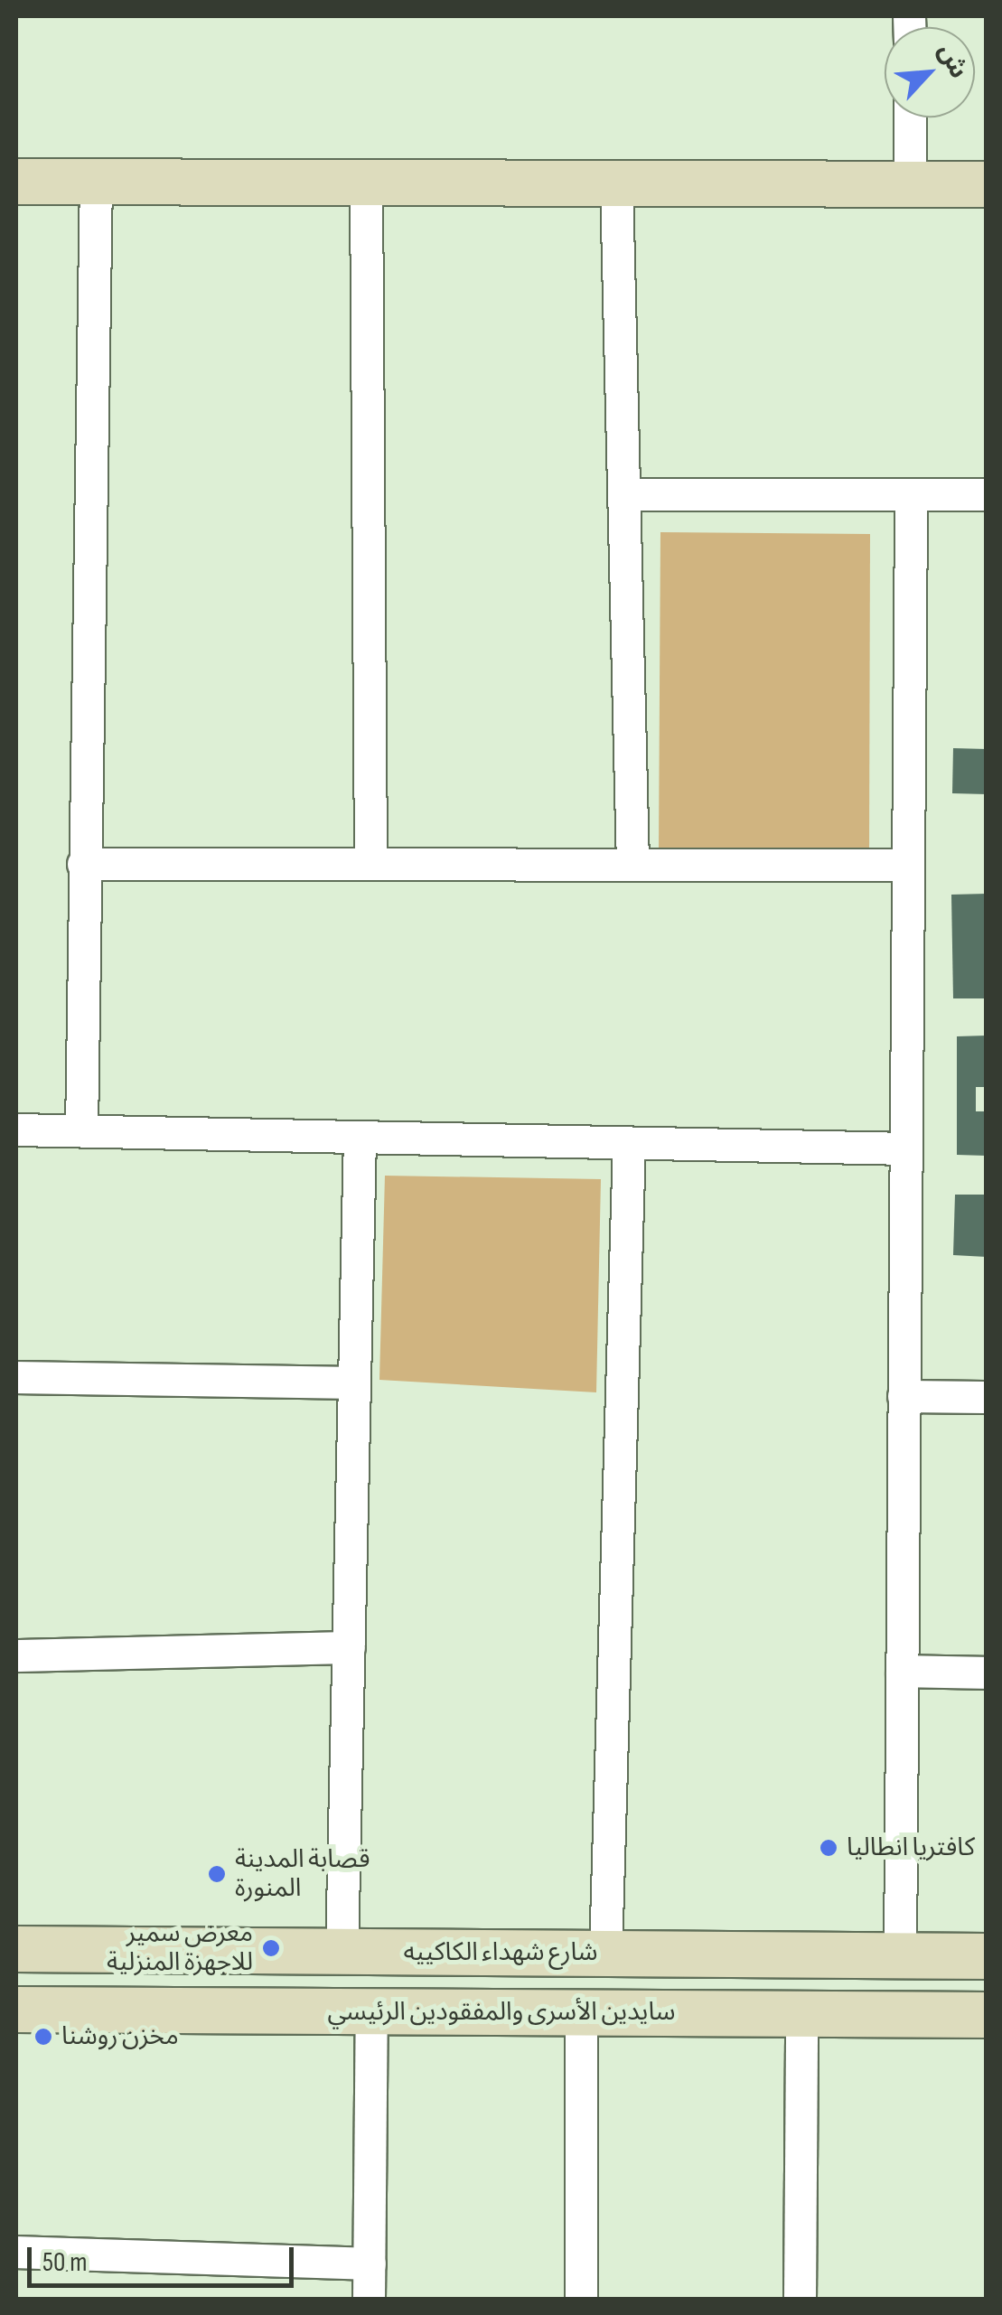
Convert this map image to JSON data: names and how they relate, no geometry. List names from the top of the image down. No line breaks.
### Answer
{"streets":{"main road":["شارع شهداء الكاكييه","سايدين الأسرى والمفقودين الرئيسي"]},"places":["كافتريا انطاليا","قصابة المدينة المنورة","معرض سمير للاجهزة المنزلية","مخزن روشنا"],"scale_bar":"50 m","north":"top right"}
